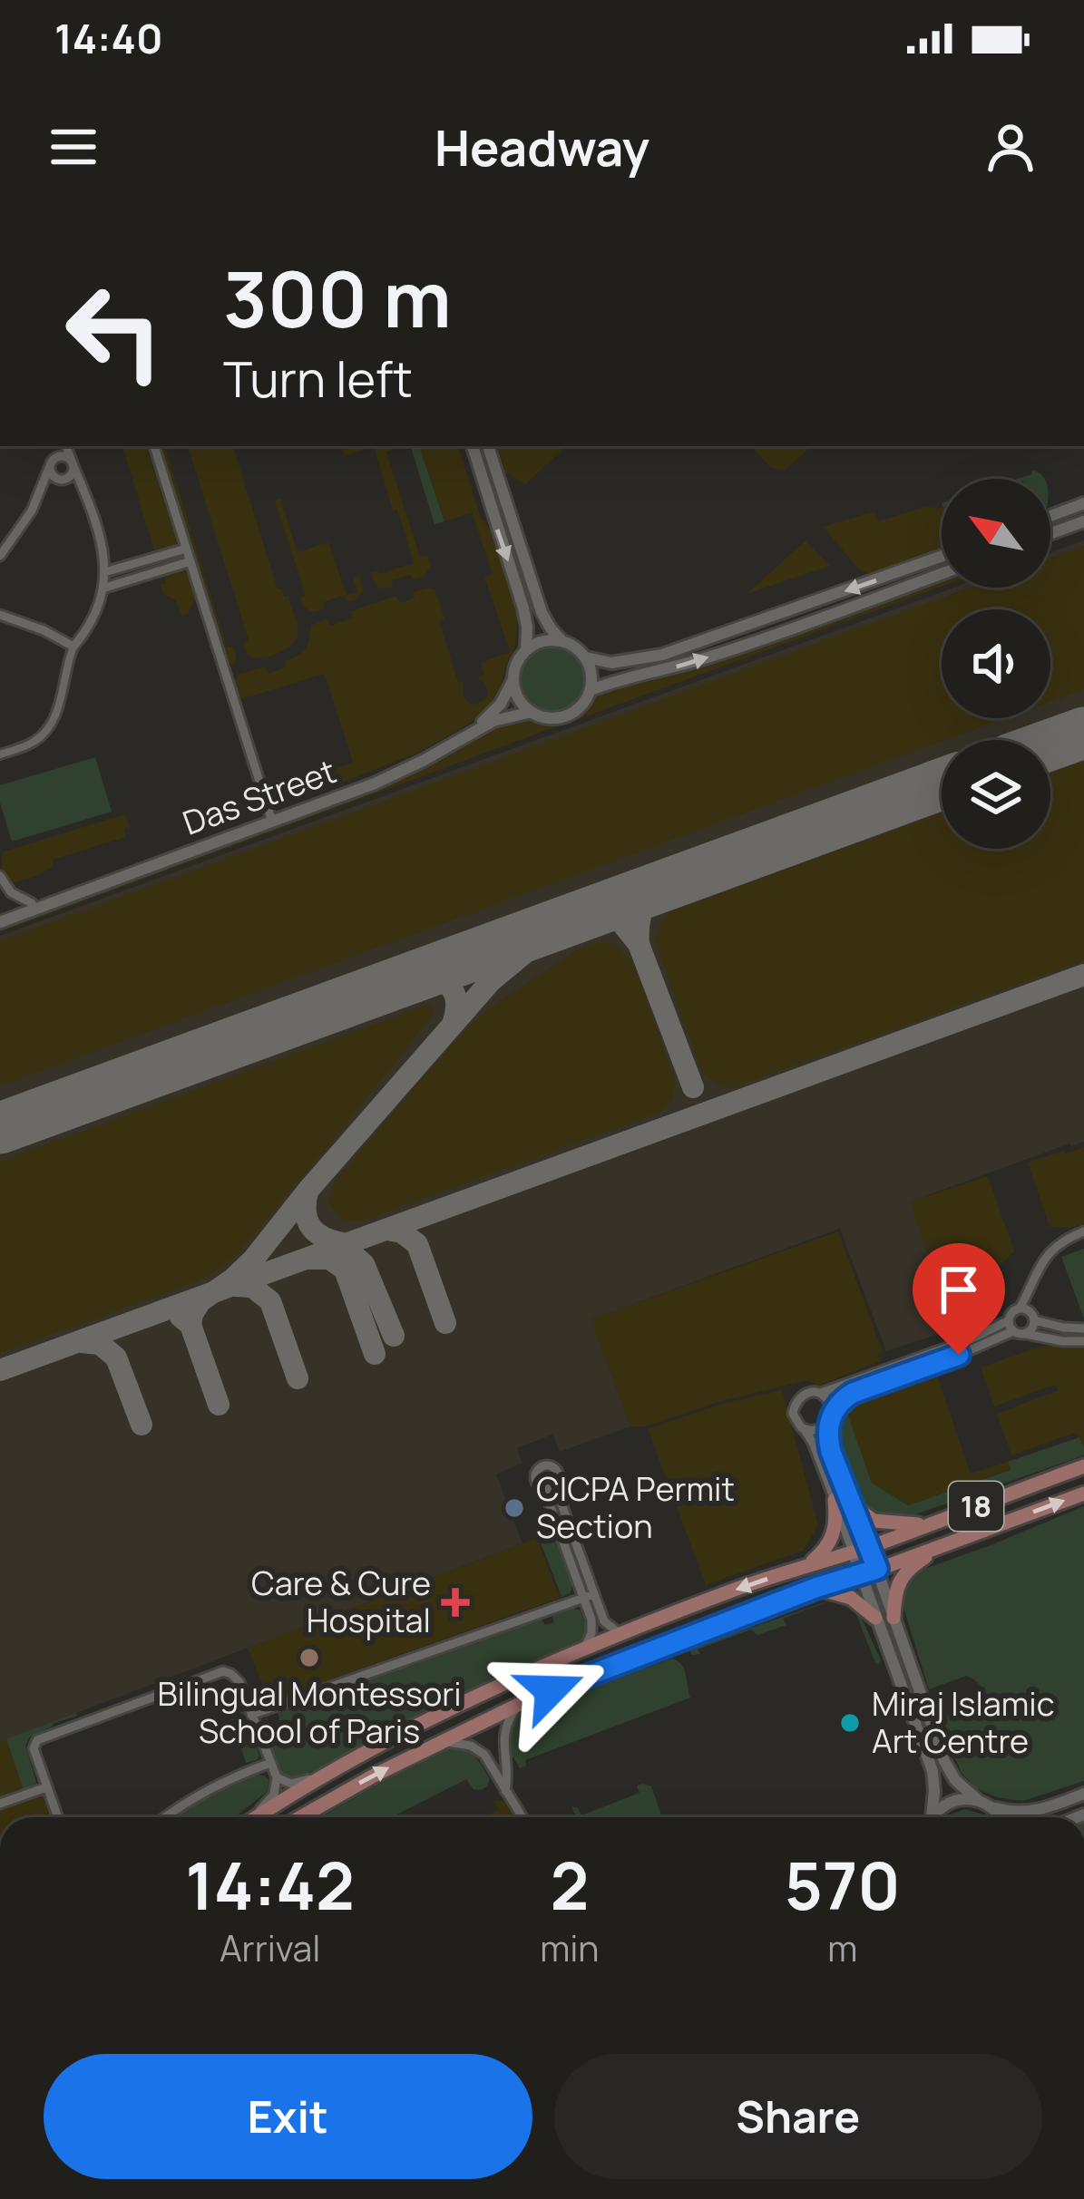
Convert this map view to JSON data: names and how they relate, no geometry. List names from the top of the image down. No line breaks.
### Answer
{"streets":{"main road":["18"],"street":["Das Street"]},"places":{"other":["CICPA Permit Section","Bilingual Montessori School of Paris","Miraj Islamic Art Centre"],"health":["Care & Cure Hospital"]},"north":"top left","page":{"status":"14:40","header":"Headway","turn":["300 m","Turn left"],"eta":["14:42","Arrival","2","min","570","m"],"buttons":["Exit","Share"]}}
